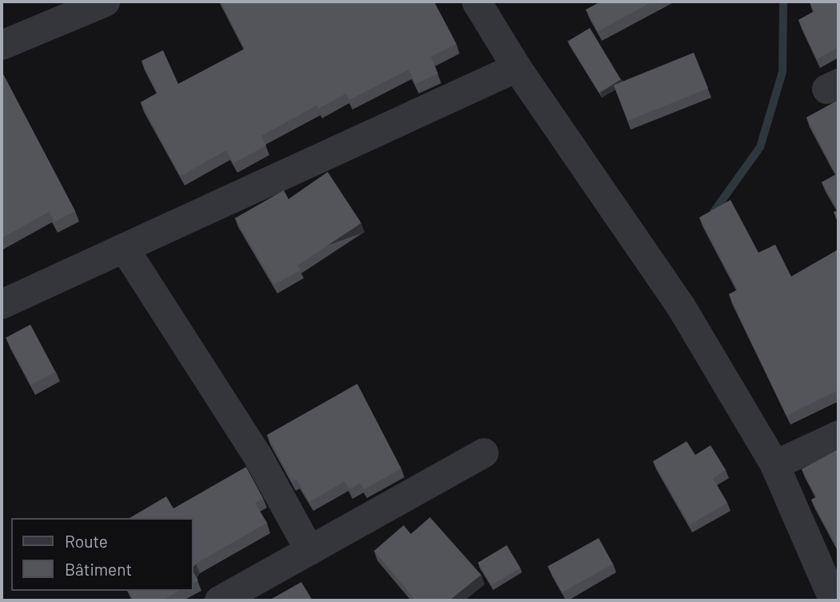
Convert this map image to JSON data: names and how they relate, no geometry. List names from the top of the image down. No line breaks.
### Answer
{"legend":["Route","Bâtiment"]}
